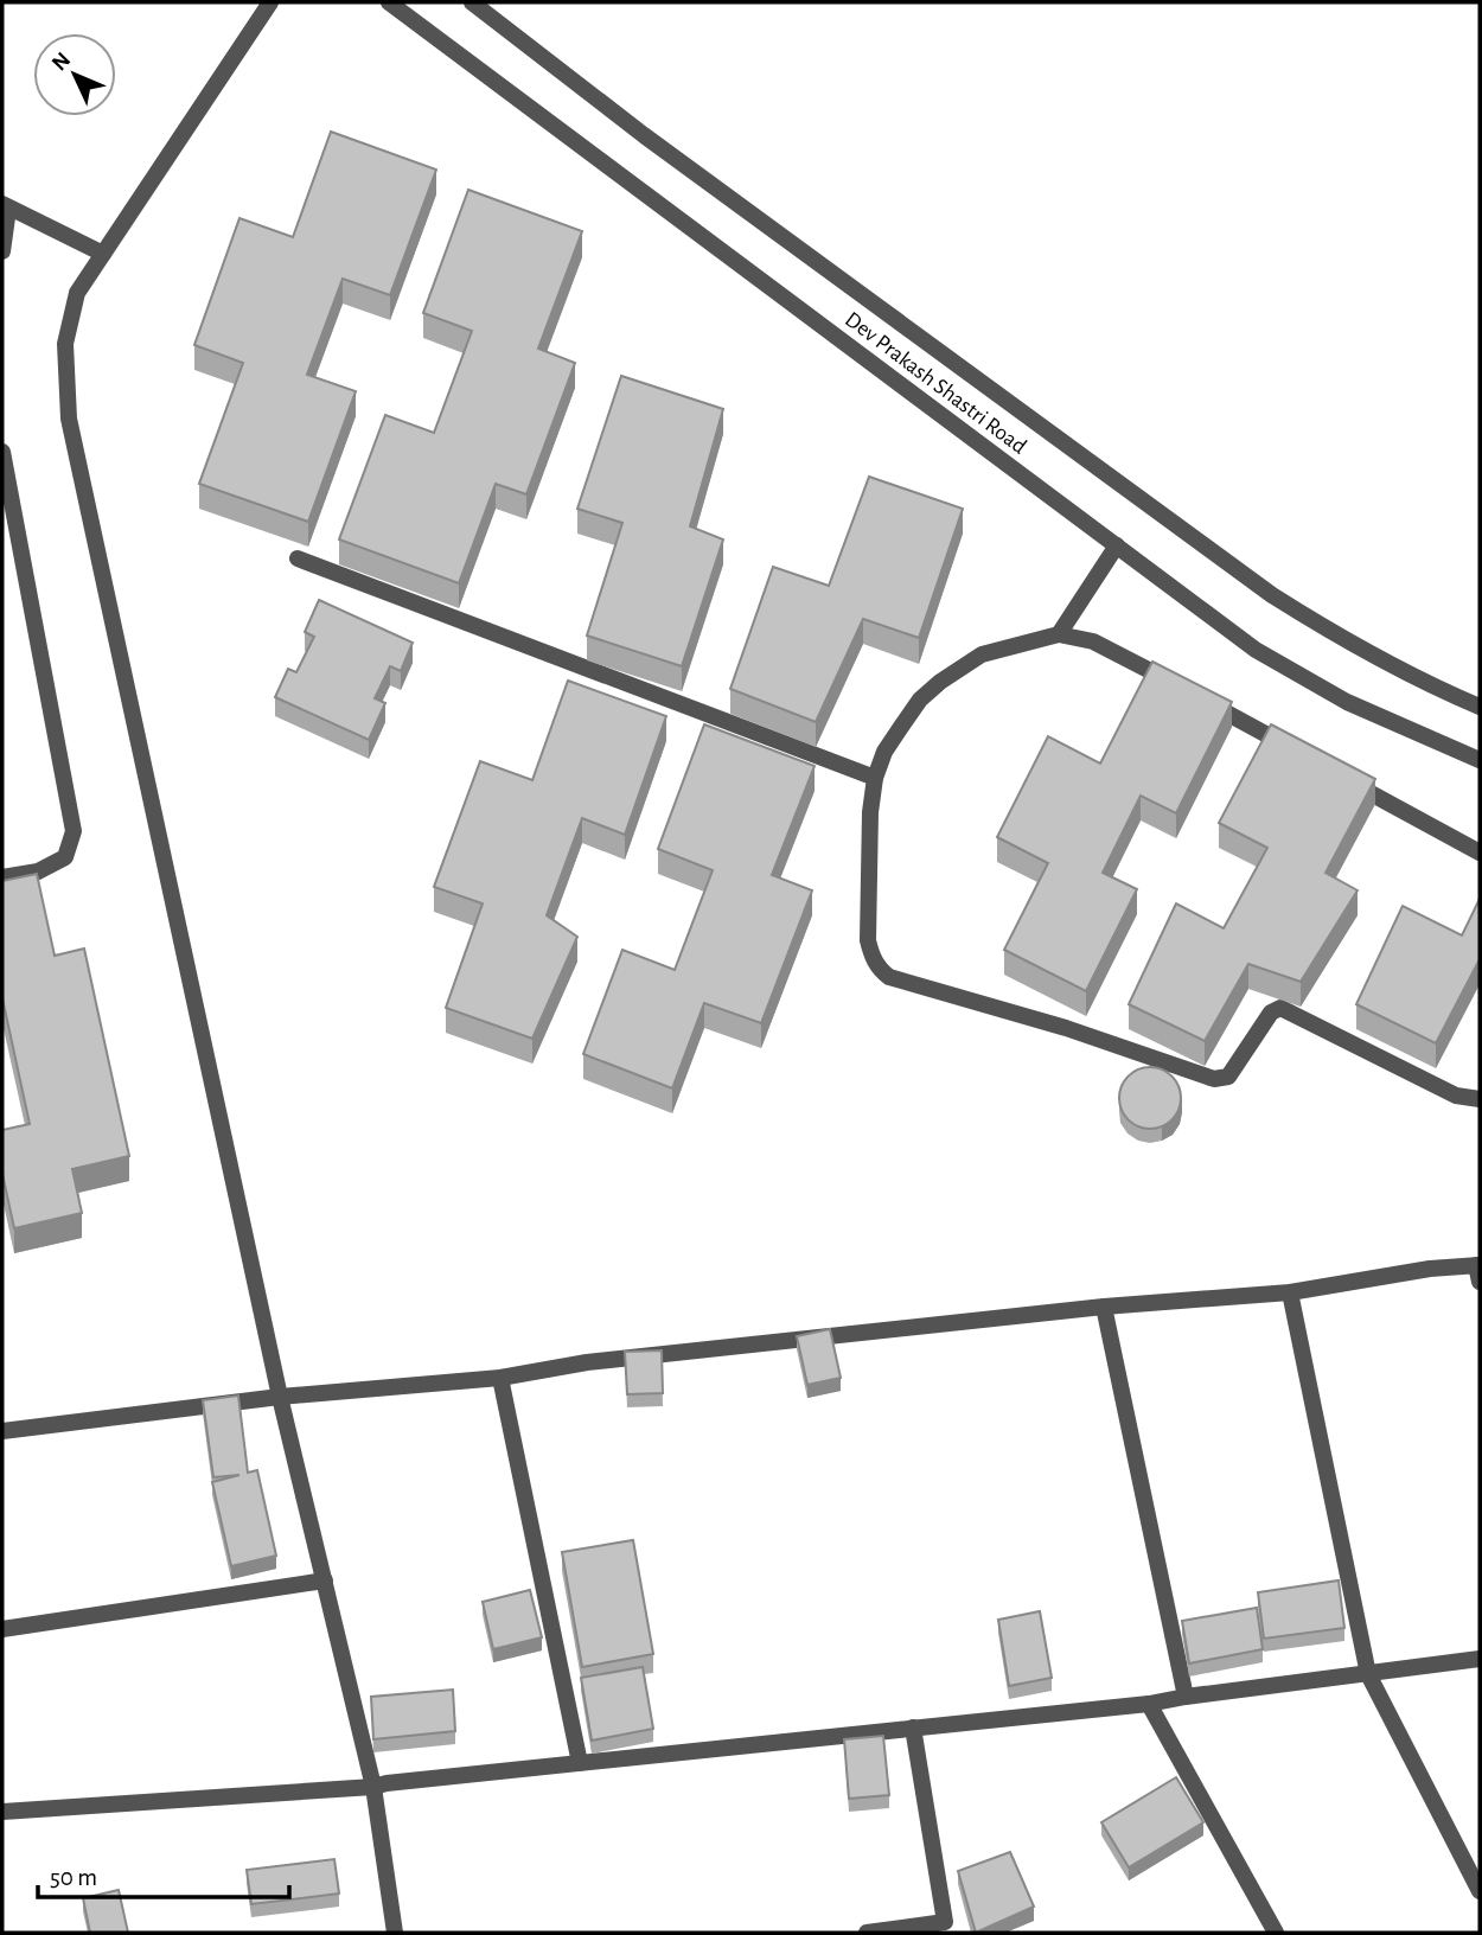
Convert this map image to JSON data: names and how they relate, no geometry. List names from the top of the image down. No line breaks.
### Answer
{"streets":{"street":["Dev Prakash Shastri Road"]},"scale_bar":"50 m","north":"top left"}
